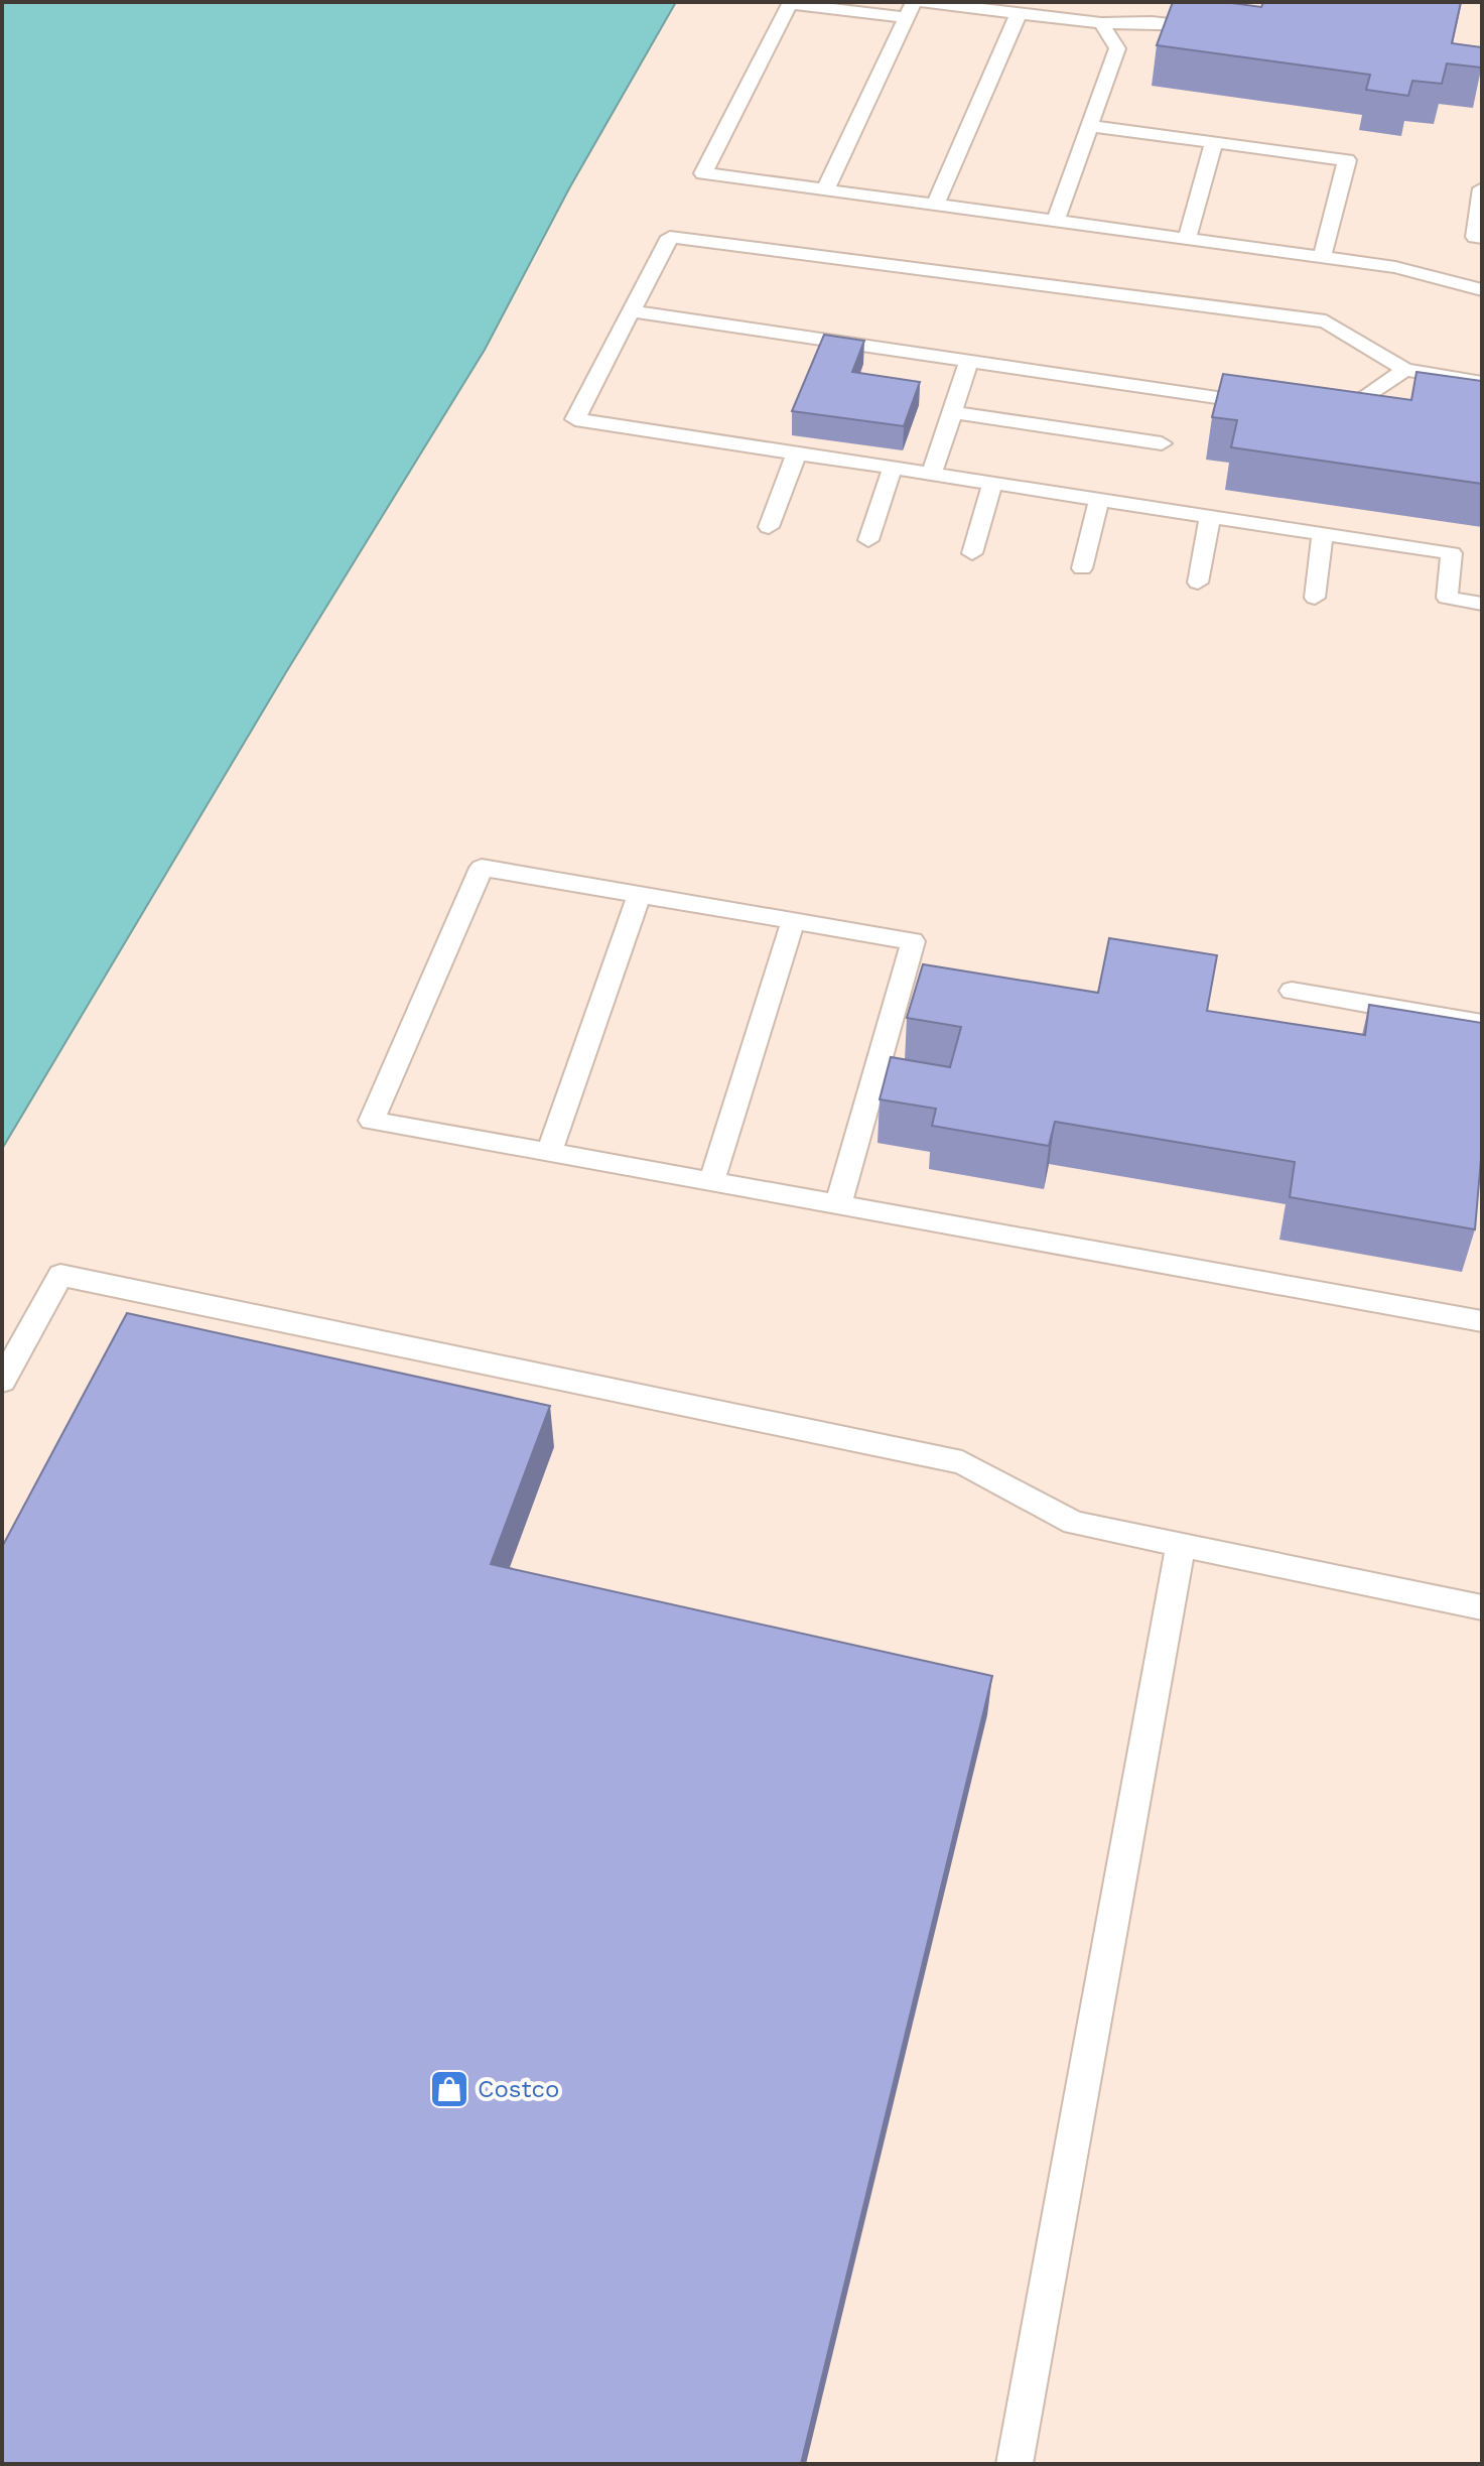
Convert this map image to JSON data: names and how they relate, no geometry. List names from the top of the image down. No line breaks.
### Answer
{"places":{"shop":["Costco"]}}
